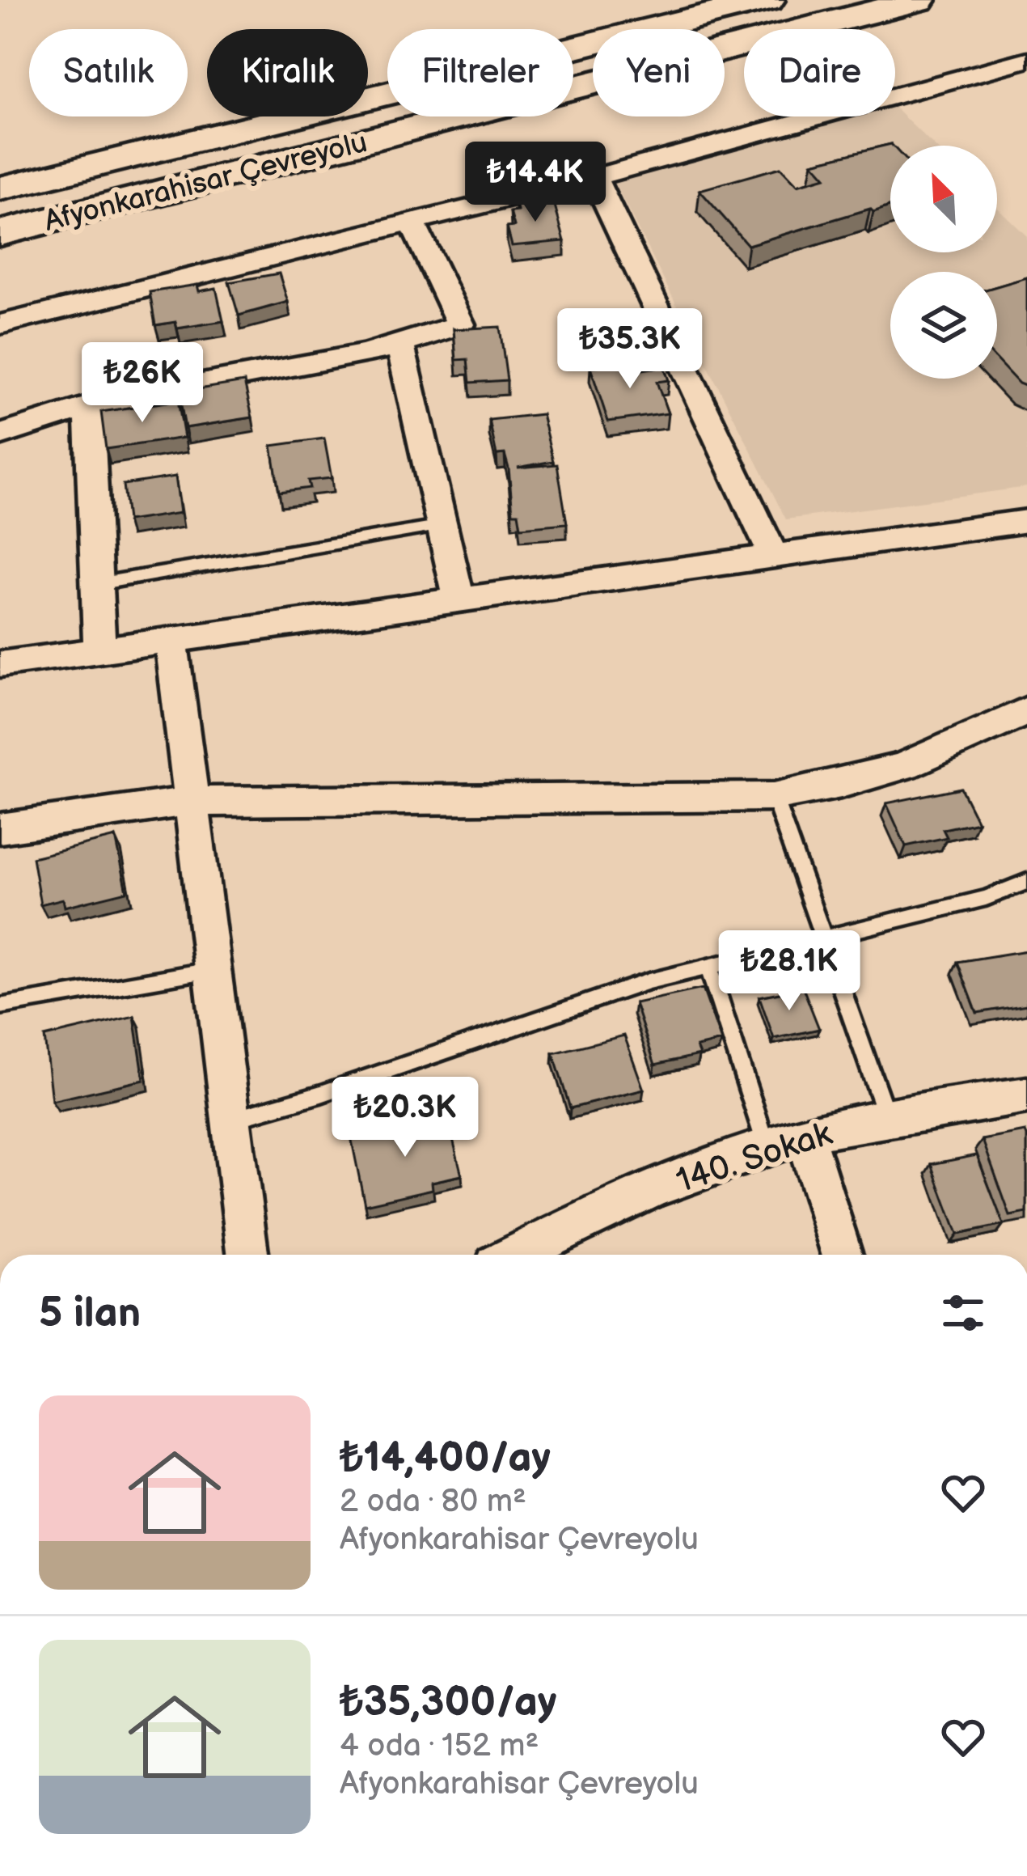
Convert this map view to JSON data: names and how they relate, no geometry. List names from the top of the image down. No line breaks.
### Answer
{"streets":{"highway":["Afyonkarahisar Çevreyolu"],"street":["140. Sokak"]},"north":"top left","page":{"chip":["Satılık","Kiralık","Filtreler","Yeni","Daire"],"price":["₺14.4K","₺35.3K","₺26K","₺28.1K","₺20.3K"],"heading":"5 ilan","list":[{"name":"₺14,400/ay","note":"2 oda · 80 m² · Afyonkarahisar Çevreyolu"},{"name":"₺35,300/ay","note":"4 oda · 152 m² · Afyonkarahisar Çevreyolu"}]}}
